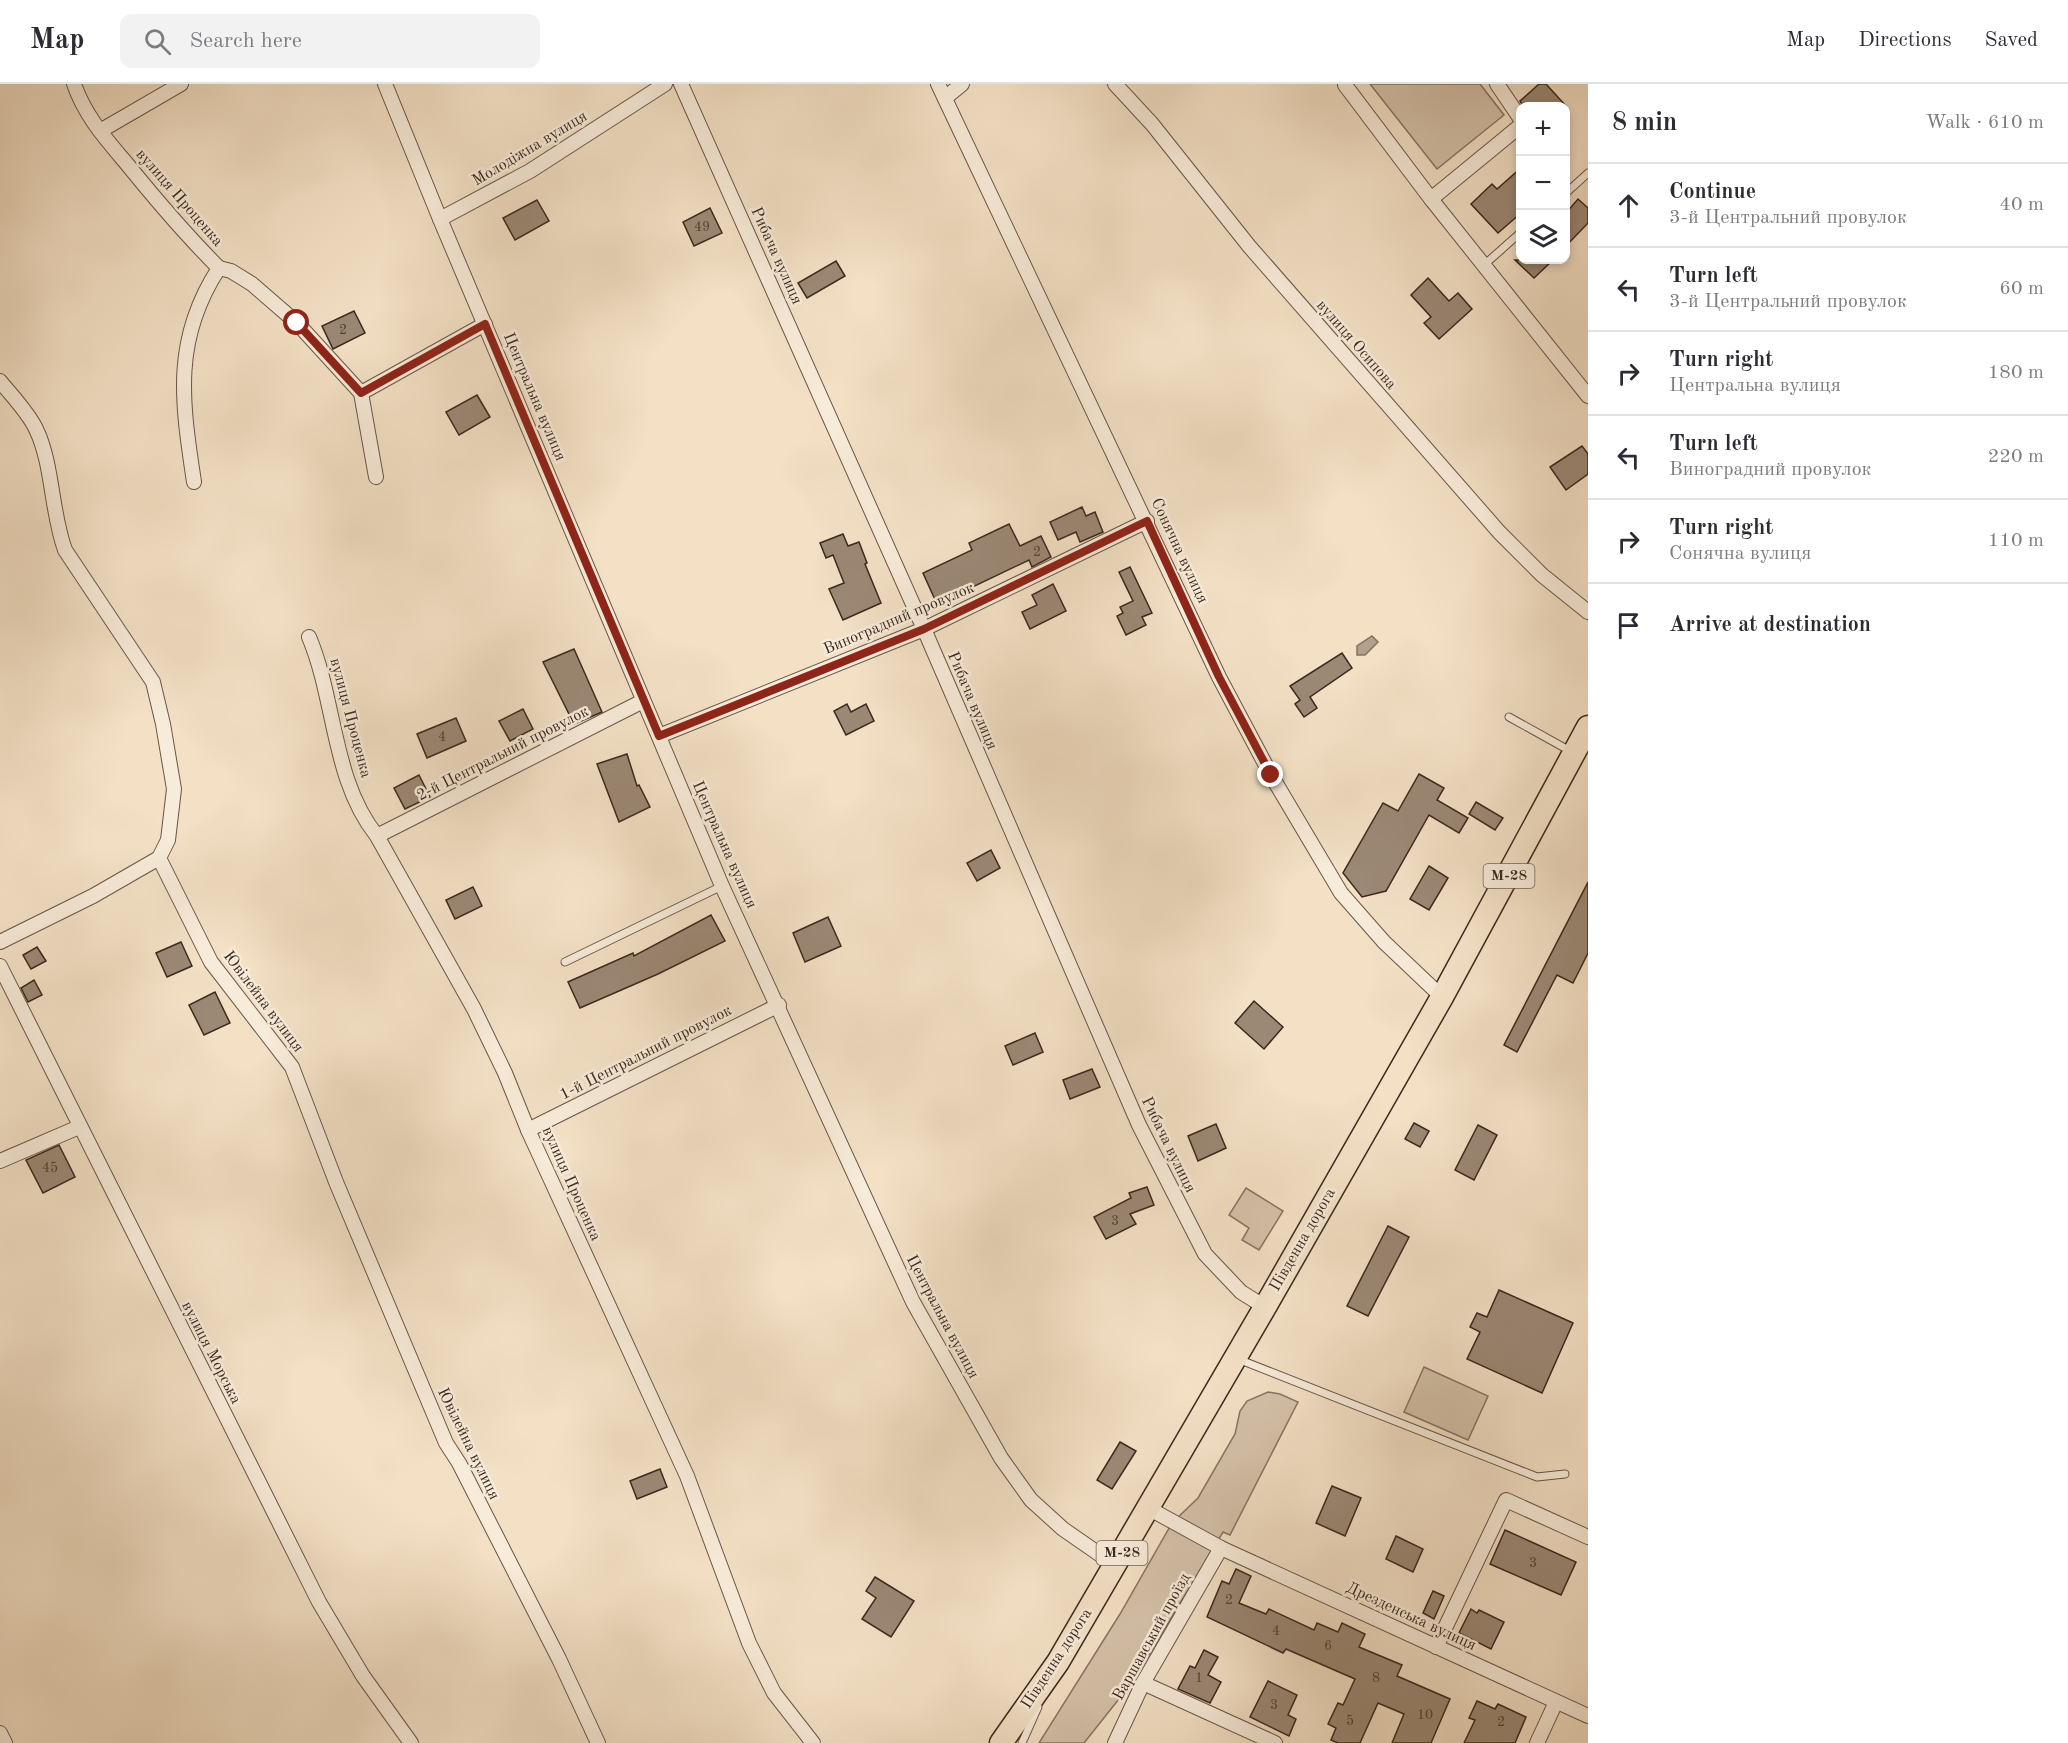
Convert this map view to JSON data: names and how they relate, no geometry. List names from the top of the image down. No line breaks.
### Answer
{"streets":{"highway":["М-28","Південна дорога"],"street":["Молодіжна вулиця","вулиця Проценка","Рибача вулиця","вулиця Осипова","Центральна вулиця","Сонячна вулиця","Виноградний провулок","2-й Центральний провулок","Ювілейна вулиця","1-й Центральний провулок","вулиця Морська","Дрезденська вулиця","Варшавський проїзд"]},"crossings":[["Молодіжна вулиця","Центральна вулиця"],["вулиця Проценка","2-й Центральний провулок"],["вулиця Проценка","1-й Центральний провулок"],["Рибача вулиця","Виноградний провулок"],["Рибача вулиця","Південна дорога"],["Центральна вулиця","Виноградний провулок"],["Центральна вулиця","2-й Центральний провулок"],["Центральна вулиця","1-й Центральний провулок"],["Центральна вулиця","Південна дорога"],["Сонячна вулиця","Виноградний провулок"],["Сонячна вулиця","Південна дорога"],["Південна дорога","Дрезденська вулиця"],["Дрезденська вулиця","Варшавський проїзд"]],"house_numbers":["49","2","2","4","45","3","3","2","4","6","1","8","3","10","5","2"],"page":{"header":"Map","search":"Search here","nav":["Map","Directions","Saved"],"heading":["8 min","Walk · 610 m"],"map_buttons":["+","−"],"list":[["Continue","3-й Центральний провулок","40 m"],["Turn left","3-й Центральний провулок","60 m"],["Turn right","Центральна вулиця","180 m"],["Turn left","Виноградний провулок","220 m"],["Turn right","Сонячна вулиця","110 m"],"Arrive at destination"]}}
